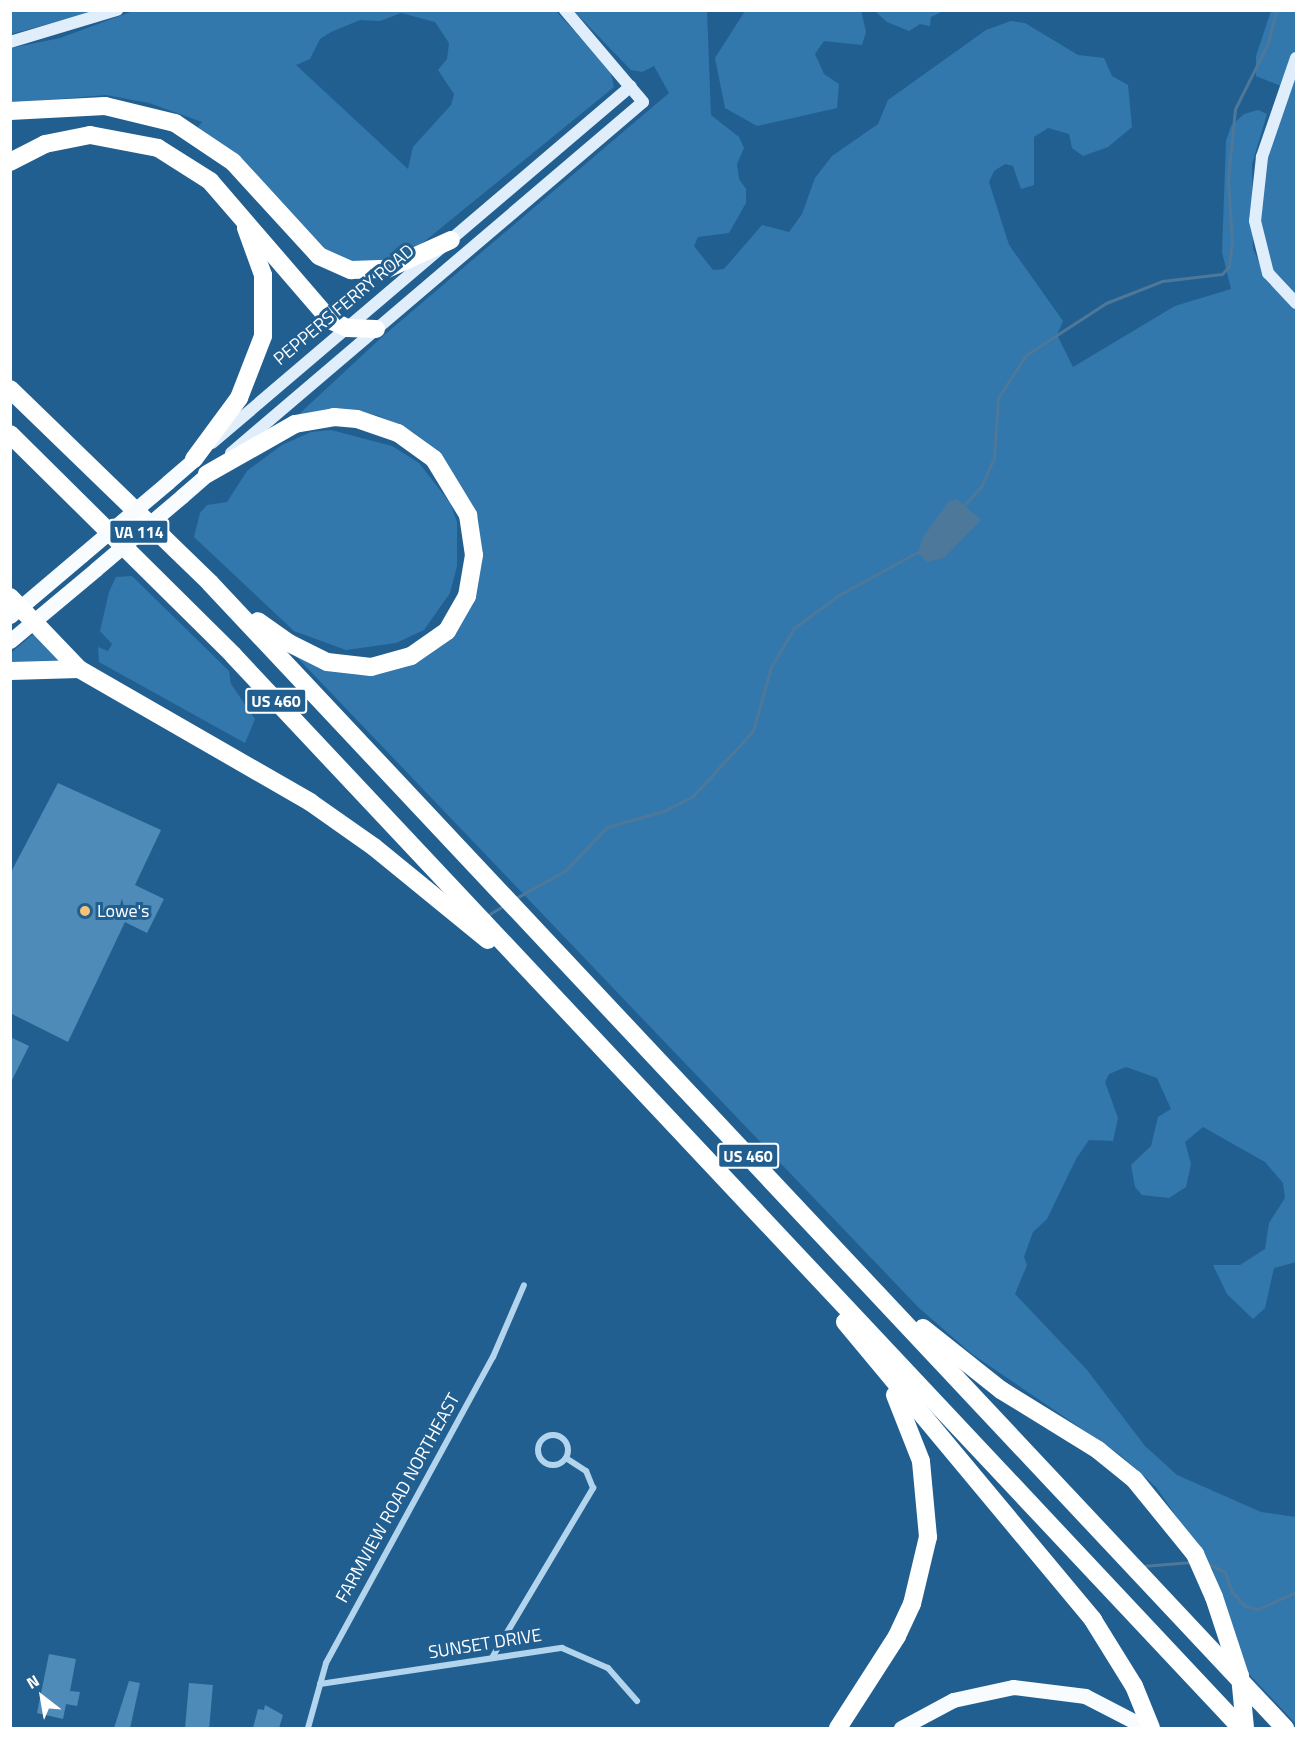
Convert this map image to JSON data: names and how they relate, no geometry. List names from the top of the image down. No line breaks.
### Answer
{"streets":{"highway":["US 460"],"main road":["PEPPERS FERRY ROAD","VA 114"],"street":["FARMVIEW ROAD NORTHEAST","SUNSET DRIVE"]},"crossings":[["PEPPERS FERRY ROAD","VA 114"],["FARMVIEW ROAD NORTHEAST","SUNSET DRIVE"]],"places":["Lowe's"],"north":"top left"}
